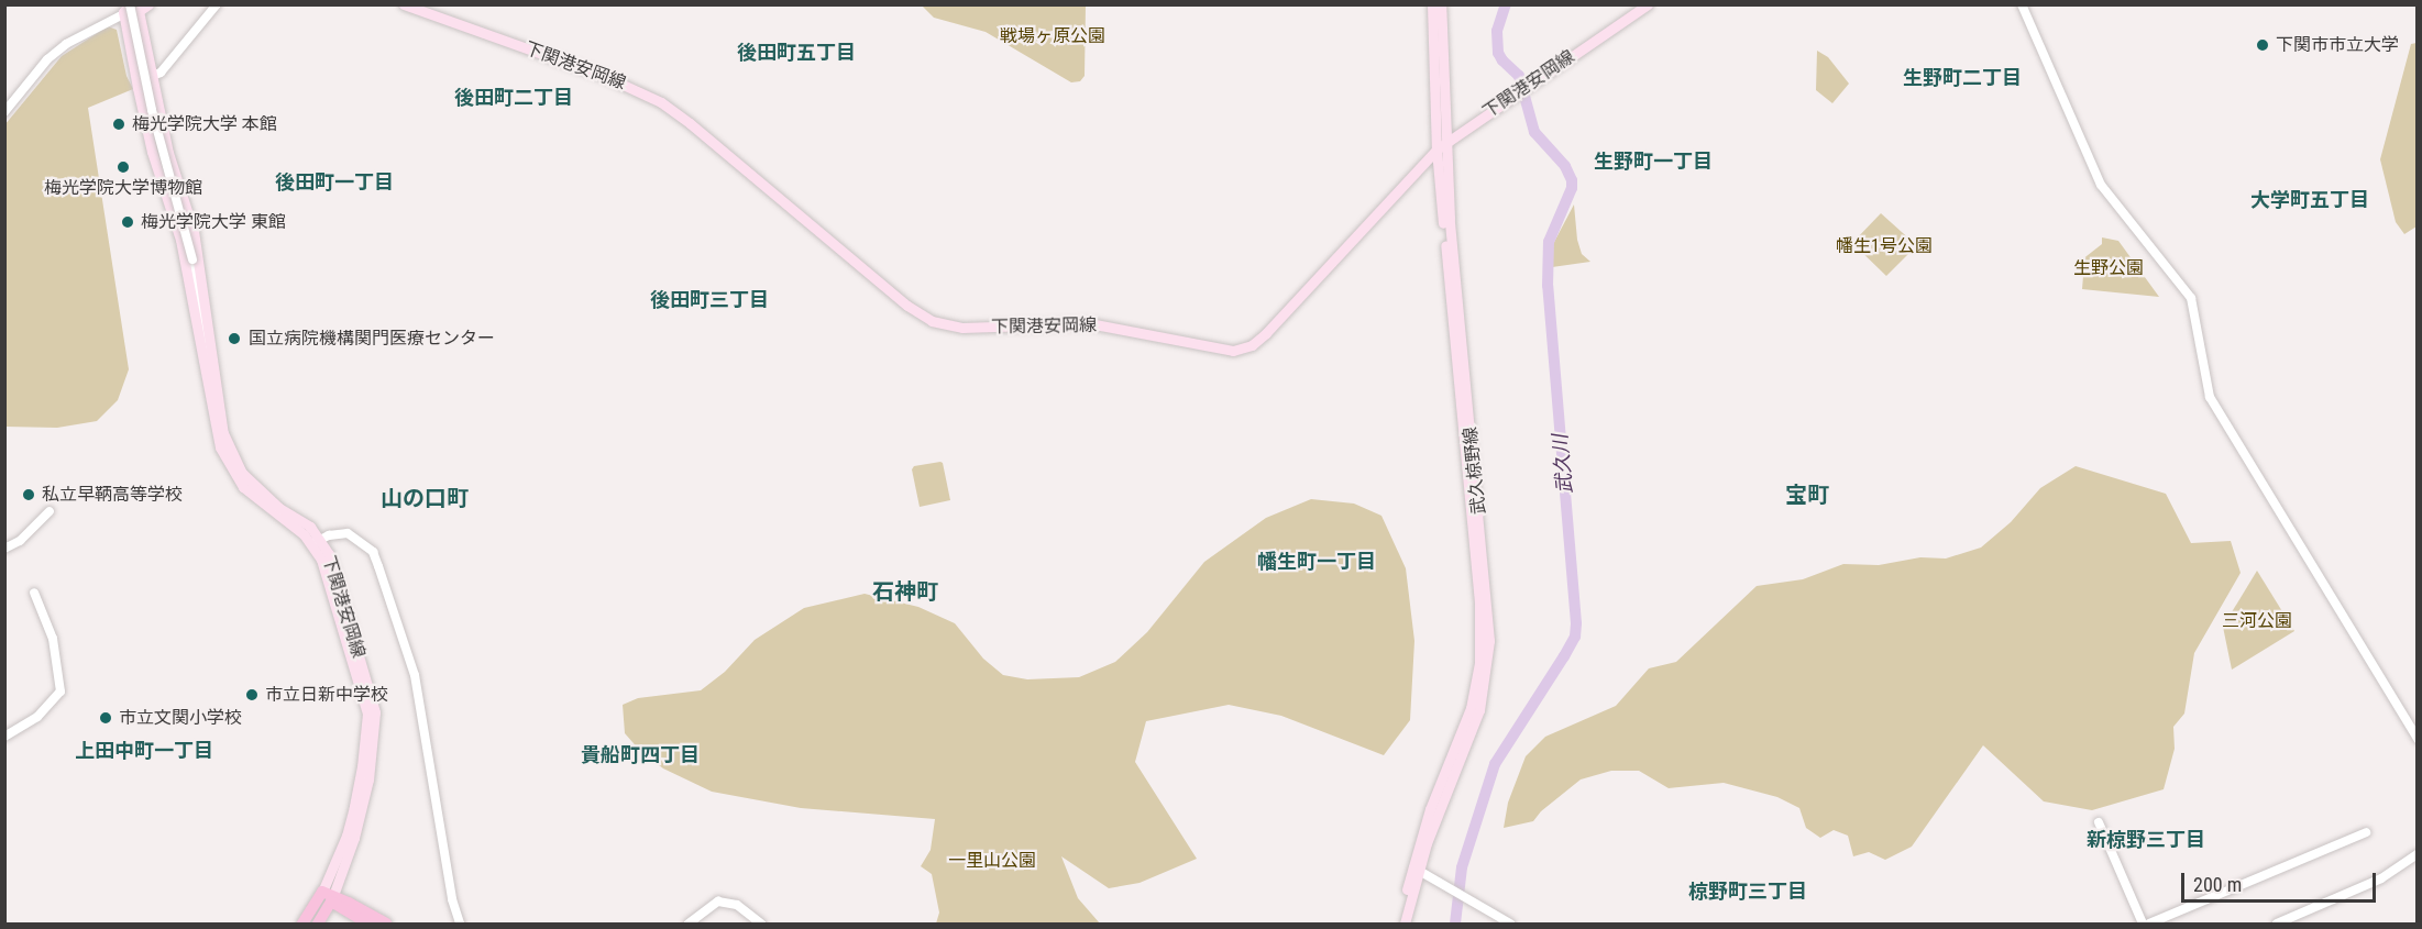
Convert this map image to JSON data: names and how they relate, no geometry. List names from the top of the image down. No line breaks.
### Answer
{"streets":{"main road":["下関港安岡線","武久椋野線"]},"crossings":[["下関港安岡線","武久椋野線"]],"districts":["後田町五丁目","生野町二丁目","後田町二丁目","生野町一丁目","後田町一丁目","大学町五丁目","後田町三丁目","宝町","山の口町","幡生町一丁目","石神町","上田中町一丁目","貴船町四丁目","新椋野三丁目","椋野町三丁目"],"water":["武久川"],"parks":["戦場ヶ原公園","幡生1号公園","生野公園","三河公園","一里山公園"],"places":["下関市市立大学","梅光学院大学 本館","梅光学院大学博物館","梅光学院大学 東館","国立病院機構関門医療センター","私立早鞆高等学校","市立日新中学校","市立文関小学校"],"scale_bar":"200 m"}
